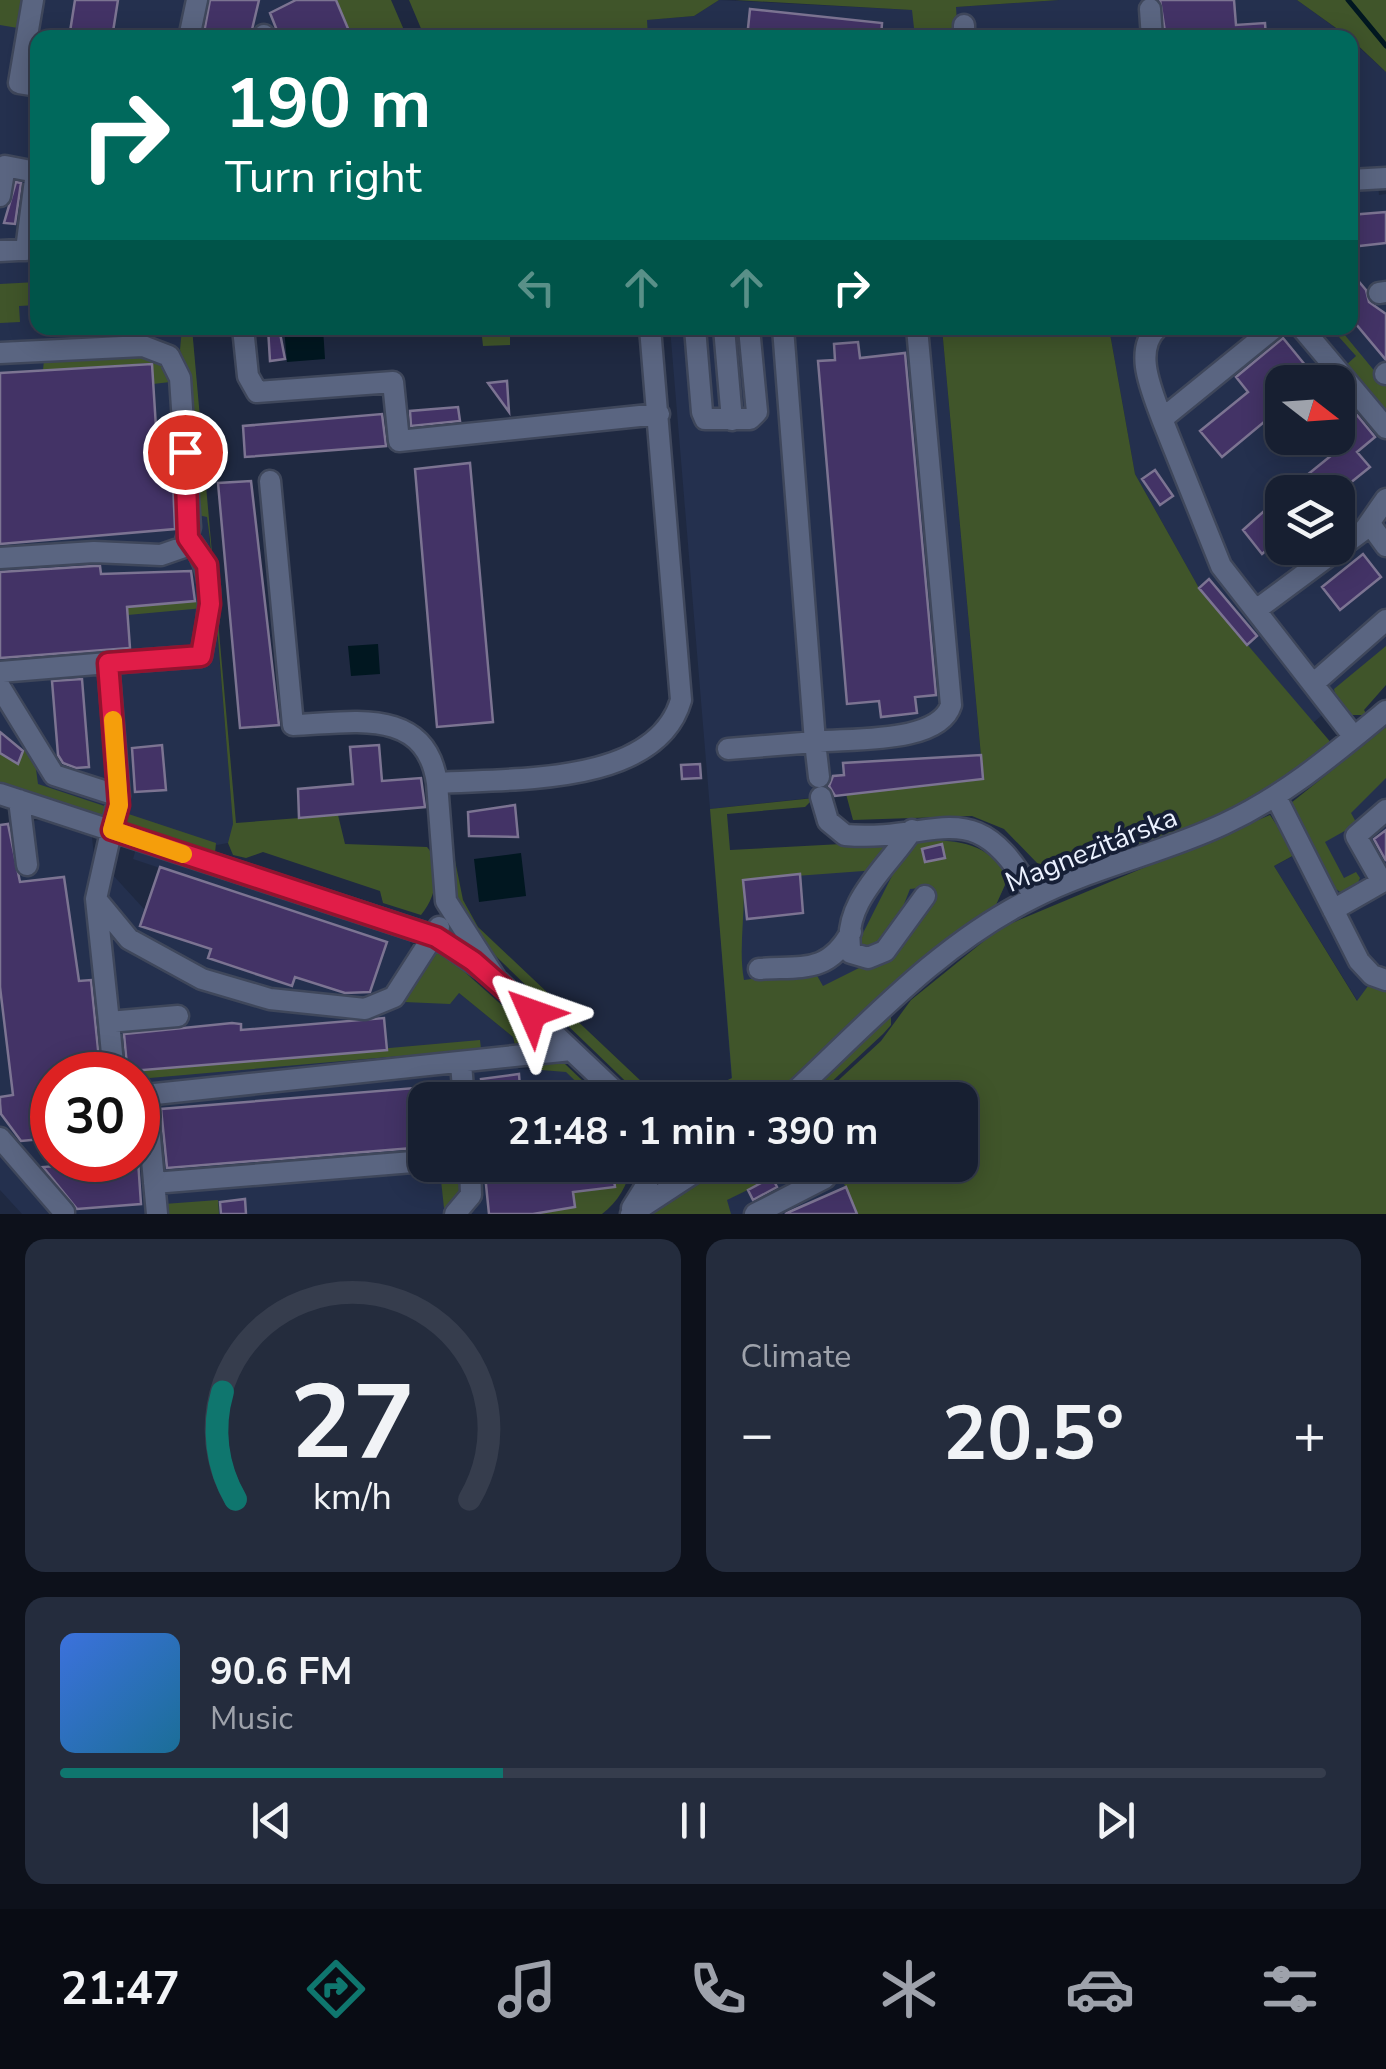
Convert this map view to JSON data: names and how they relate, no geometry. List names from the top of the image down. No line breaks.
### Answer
{"streets":{"street":["Magnezitárska"]},"north":"right","page":{"turn":["190 m","Turn right"],"limit":"30","trip":"21:48 · 1 min · 390 m","tile":"Climate","heat":["−","20.5°","+"],"song":["90.6 FM","Music"],"tabs":"21:47","gauge":["27","km/h"]}}
